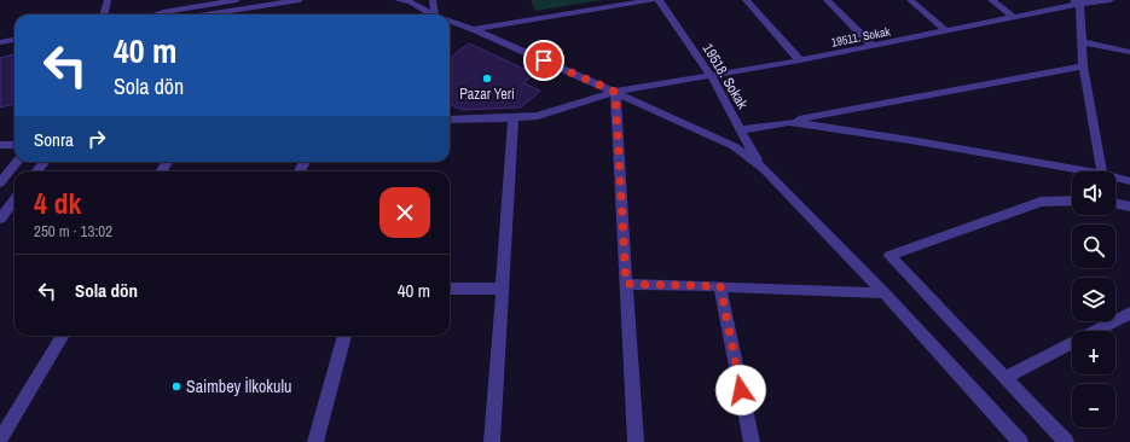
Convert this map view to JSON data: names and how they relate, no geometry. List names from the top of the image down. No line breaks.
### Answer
{"streets":{"street":["19511. Sokak","19518. Sokak"]},"crossings":[["19511. Sokak","19518. Sokak"]],"places":["Pazar Yeri","Saimbey İlkokulu"],"page":{"turn":["40 m","Sola dön"],"then":"Sonra","map_buttons":["+","−"],"heading":["4 dk","250 m · 13:02"],"list":[{"name":"Sola dön","value":"40 m"}]}}
